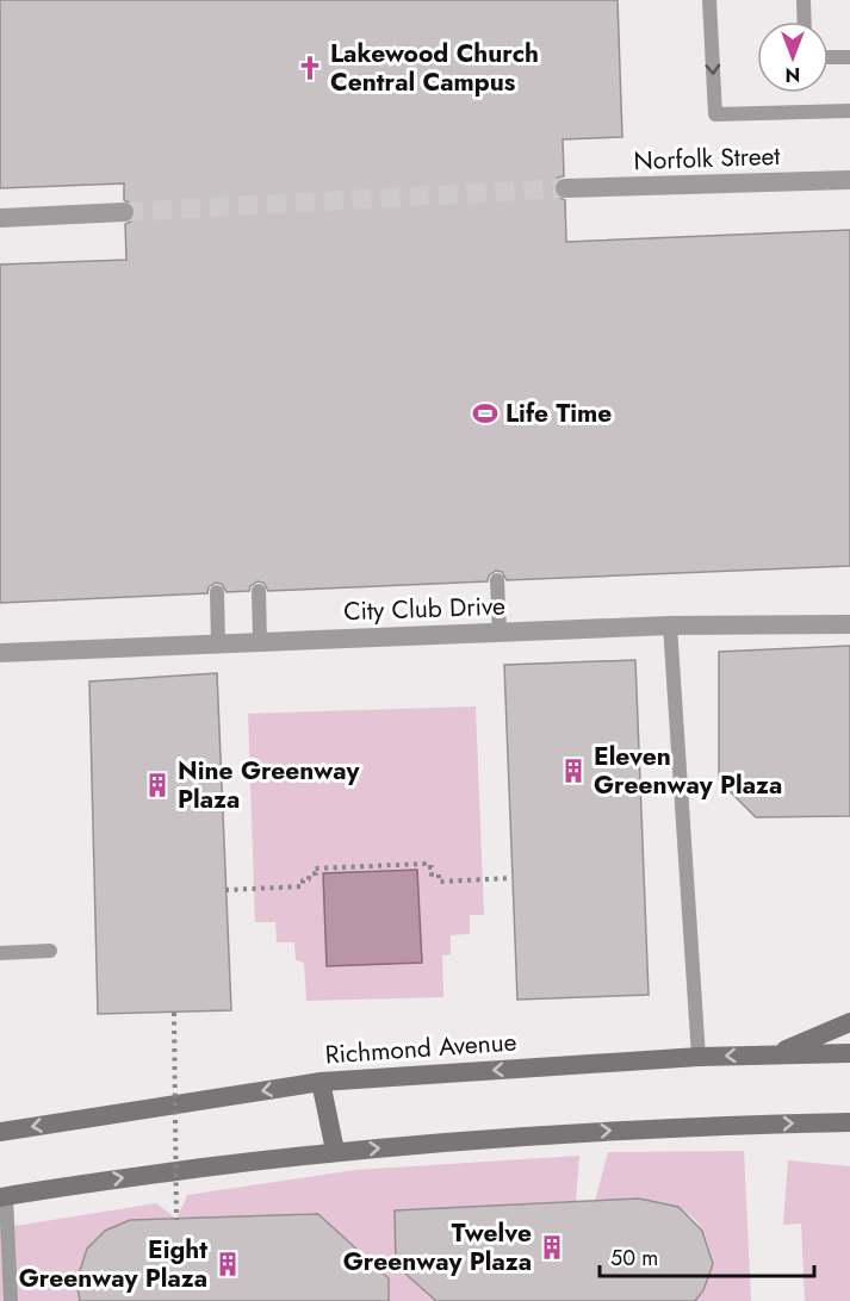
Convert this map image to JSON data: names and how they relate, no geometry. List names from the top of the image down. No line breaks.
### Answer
{"streets":{"main road":["Richmond Avenue"],"street":["Norfolk Street","City Club Drive"]},"places":{"church":["Lakewood Church Central Campus"],"sports":["Life Time"],"building":["Eleven Greenway Plaza","Nine Greenway Plaza","Twelve Greenway Plaza","Eight Greenway Plaza"]},"scale_bar":"50 m","north":"bottom"}
